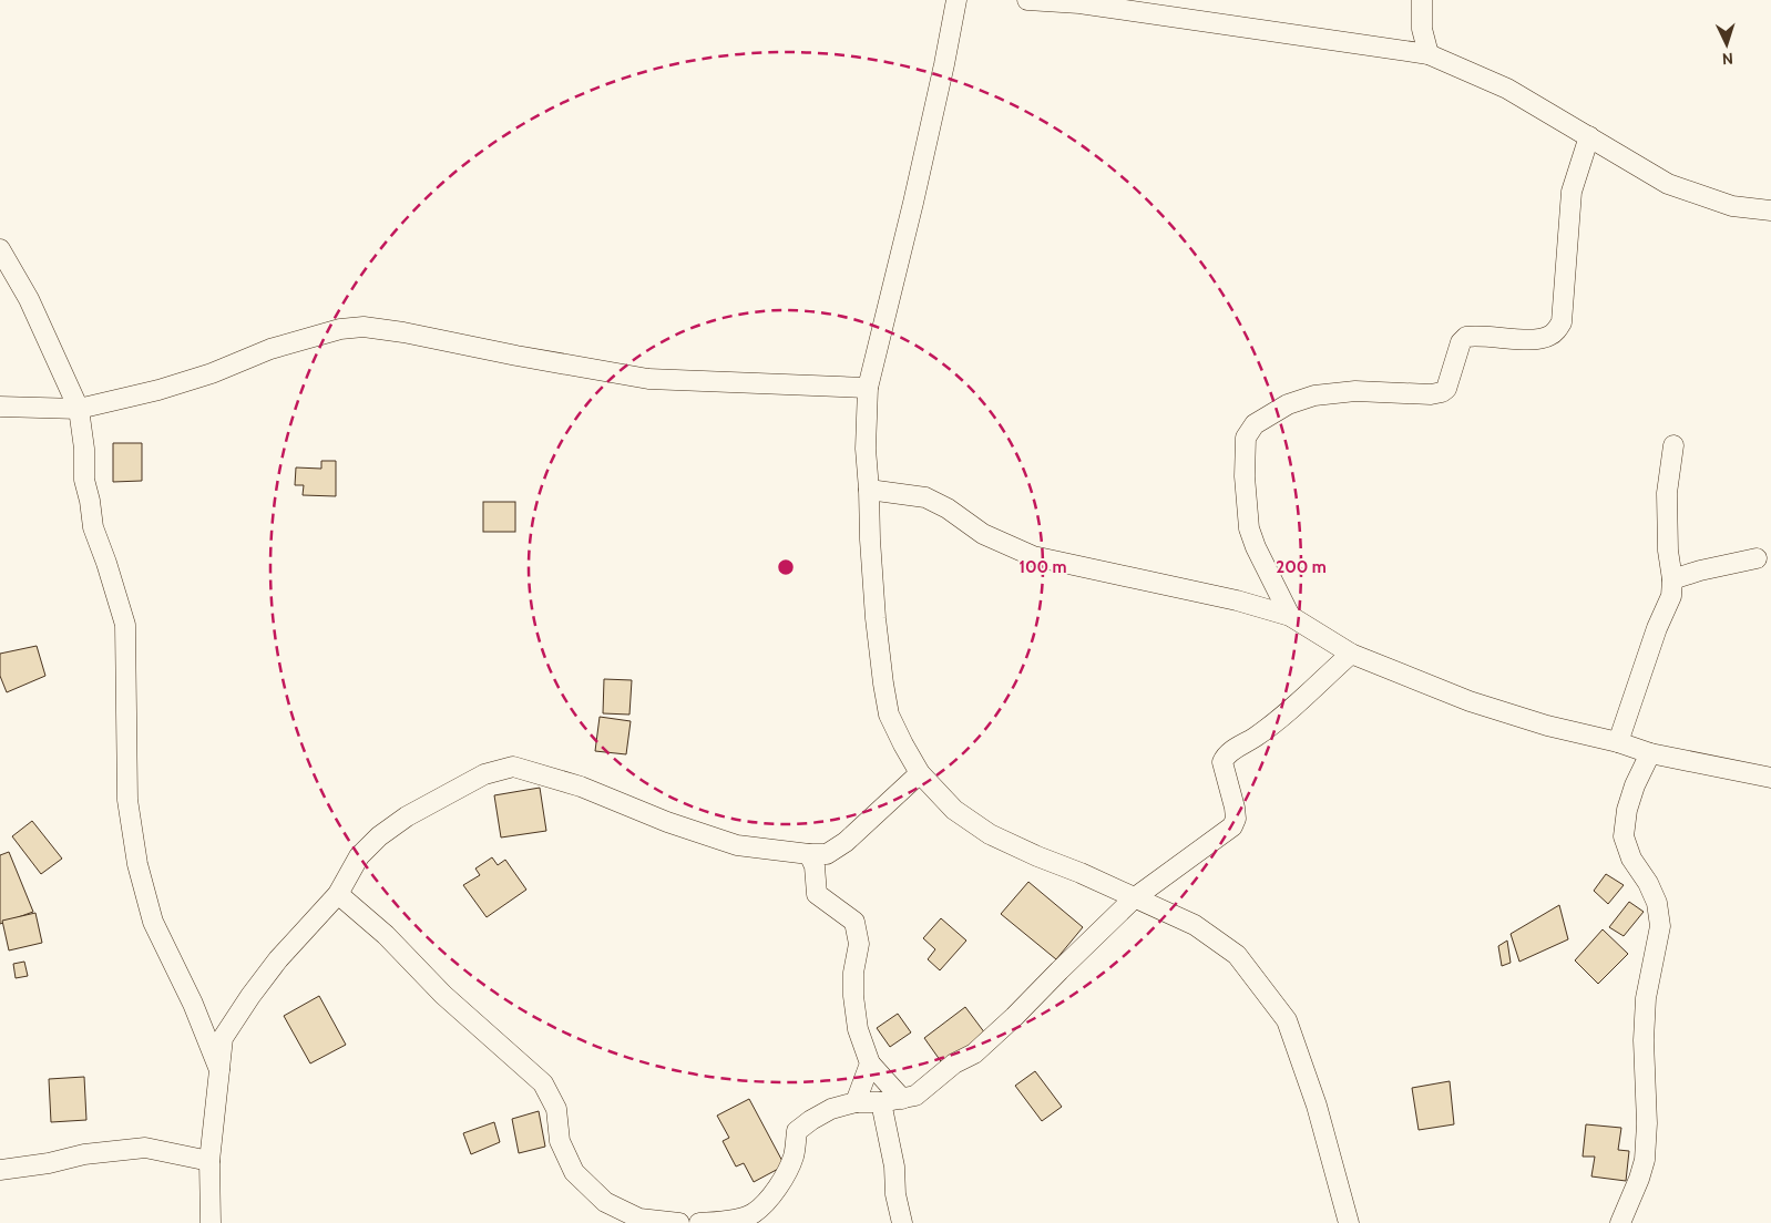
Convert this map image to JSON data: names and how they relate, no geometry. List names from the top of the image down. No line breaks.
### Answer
{"north":"bottom","rings":["100 m","200 m"]}
